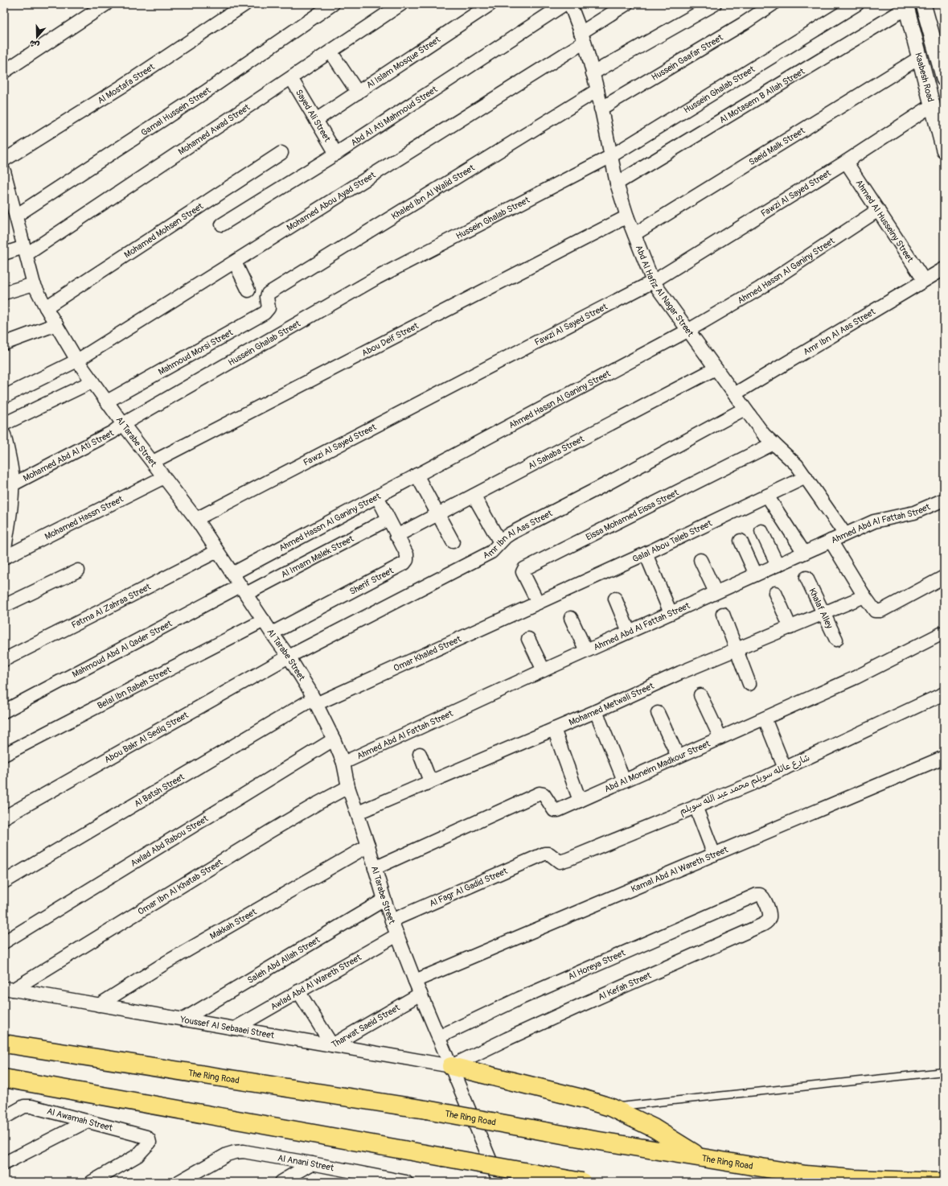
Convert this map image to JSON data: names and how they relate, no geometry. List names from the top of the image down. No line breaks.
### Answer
{"streets":{"highway":["The Ring Road"],"street":["Hussein Gaafar Street","Al Islam Mosque Street","Kaabesh Road","Al Mostafa Street","Hussein Ghalab Street","Al Motasem B Allah Street","Gamal Hussein Street","Sayed Ali Street","Abd Al Ati Mahmoud Street","Mohamed Awad Street","Saeid Malk Street","Khaled Ibn Al Walid Street","Fawzi Al Sayed Street","Mohamed Abou Ayad Street","Ahmed Al Husseiny Street","Mohamed Mohsen Street","Ahmed Hassn Al Ganiny Street","Abd Al Hafiz Al Nagar Street","Amr Ibn Al Aas Street","Abou Deif Street","Mahmoud Morsi Street","Al Tarabe Street","Al Sahaba Street","Mohamed Abd Al Ati Street","Eissa Mohamed Eissa Street","Mohamed Hassn Street","Ahmed Abd Al Fattah Street","Galal Abou Taleb Street","Al Imam Malek Street","Sherif Street","Fatma Al Zahraa Street","Khalaf Alley","Mahmoud Abd Al Qader Street","Omar Khaled Street","Belal Ibn Rabeh Street","Mohamed Metwali Street","Abou Bakr Al Sediq Street","Abd Al Moneim Madkour Street","شارع عائله سويلم محمد عبد الله سويلم","Al Batsh Street","Awlad Abd Rabou Street","Kamal Abd Al Wareth Street","Omar Ibn Al Khatab Street","Al Fagr Al Gadid Street","Makkah Street","Saleh Abd Allah Street","Al Horeya Street","Awlad Abd Al Wareth Street","Al Kefah Street","Tharwat Saeid Street","Youssef Al Sebaaei Street","Al Awamah Street","Al Anani Street"]},"crossings":[["Hussein Gaafar Street","Abd Al Hafiz Al Nagar Street"],["Al Islam Mosque Street","Sayed Ali Street"],["Kaabesh Road","Al Motasem B Allah Street"],["Kaabesh Road","Saeid Malk Street"],["Kaabesh Road","Fawzi Al Sayed Street"],["Hussein Ghalab Street","Abd Al Hafiz Al Nagar Street"],["Hussein Ghalab Street","Al Tarabe Street"],["Hussein Ghalab Street","Mohamed Abd Al Ati Street"],["Al Motasem B Allah Street","Abd Al Hafiz Al Nagar Street"],["Gamal Hussein Street","Al Tarabe Street"],["Sayed Ali Street","Abd Al Ati Mahmoud Street"],["Sayed Ali Street","Mohamed Awad Street"],["Mohamed Awad Street","Al Tarabe Street"],["Saeid Malk Street","Abd Al Hafiz Al Nagar Street"],["Khaled Ibn Al Walid Street","Abd Al Hafiz Al Nagar Street"],["Khaled Ibn Al Walid Street","Mahmoud Morsi Street"],["Fawzi Al Sayed Street","Ahmed Al Husseiny Street"],["Fawzi Al Sayed Street","Abd Al Hafiz Al Nagar Street"],["Fawzi Al Sayed Street","Al Tarabe Street"],["Mohamed Abou Ayad Street","Abd Al Hafiz Al Nagar Street"],["Mohamed Abou Ayad Street","Al Tarabe Street"],["Ahmed Al Husseiny Street","Ahmed Hassn Al Ganiny Street"],["Ahmed Al Husseiny Street","Amr Ibn Al Aas Street"],["Mohamed Mohsen Street","Al Tarabe Street"],["Ahmed Hassn Al Ganiny Street","Abd Al Hafiz Al Nagar Street"],["Ahmed Hassn Al Ganiny Street","Al Tarabe Street"],["Ahmed Hassn Al Ganiny Street","Sherif Street"],["Abd Al Hafiz Al Nagar Street","Amr Ibn Al Aas Street"],["Abd Al Hafiz Al Nagar Street","Abou Deif Street"],["Abd Al Hafiz Al Nagar Street","Al Sahaba Street"],["Abd Al Hafiz Al Nagar Street","Eissa Mohamed Eissa Street"],["Abd Al Hafiz Al Nagar Street","Ahmed Abd Al Fattah Street"],["Abd Al Hafiz Al Nagar Street","Galal Abou Taleb Street"],["Amr Ibn Al Aas Street","Al Tarabe Street"],["Amr Ibn Al Aas Street","Abou Bakr Al Sediq Street"],["Abou Deif Street","Al Tarabe Street"],["Mahmoud Morsi Street","Al Tarabe Street"],["Al Tarabe Street","Mohamed Abd Al Ati Street"],["Al Tarabe Street","Mohamed Hassn Street"],["Al Tarabe Street","Ahmed Abd Al Fattah Street"],["Al Tarabe Street","Al Imam Malek Street"],["Al Tarabe Street","Sherif Street"],["Al Tarabe Street","Fatma Al Zahraa Street"],["Al Tarabe Street","Mahmoud Abd Al Qader Street"],["Al Tarabe Street","Omar Khaled Street"],["Al Tarabe Street","Belal Ibn Rabeh Street"],["Al Tarabe Street","Mohamed Metwali Street"],["Al Tarabe Street","Abou Bakr Al Sediq Street"],["Al Tarabe Street","Abd Al Moneim Madkour Street"],["Al Tarabe Street","Al Batsh Street"],["Al Tarabe Street","Awlad Abd Rabou Street"],["Al Tarabe Street","Kamal Abd Al Wareth Street"],["Al Tarabe Street","Omar Ibn Al Khatab Street"],["Al Tarabe Street","Al Fagr Al Gadid Street"],["Al Tarabe Street","Makkah Street"],["Al Tarabe Street","Saleh Abd Allah Street"],["Al Tarabe Street","Al Horeya Street"],["Al Tarabe Street","Awlad Abd Al Wareth Street"],["Al Tarabe Street","Al Kefah Street"],["Al Tarabe Street","Tharwat Saeid Street"],["Al Tarabe Street","Youssef Al Sebaaei Street"],["Al Sahaba Street","Sherif Street"],["Eissa Mohamed Eissa Street","Galal Abou Taleb Street"],["Eissa Mohamed Eissa Street","Omar Khaled Street"],["Galal Abou Taleb Street","Omar Khaled Street"],["Al Imam Malek Street","Sherif Street"],["Al Imam Malek Street","Mahmoud Abd Al Qader Street"],["Khalaf Alley","Mohamed Metwali Street"],["Omar Khaled Street","Al Batsh Street"],["شارع عائله سويلم محمد عبد الله سويلم","Al Fagr Al Gadid Street"],["Omar Ibn Al Khatab Street","Youssef Al Sebaaei Street"],["Makkah Street","Youssef Al Sebaaei Street"],["Saleh Abd Allah Street","Youssef Al Sebaaei Street"],["Al Horeya Street","Al Kefah Street"],["Awlad Abd Al Wareth Street","Tharwat Saeid Street"],["Awlad Abd Al Wareth Street","Youssef Al Sebaaei Street"],["Al Kefah Street","Youssef Al Sebaaei Street"],["Tharwat Saeid Street","Youssef Al Sebaaei Street"]],"north":"bottom"}
